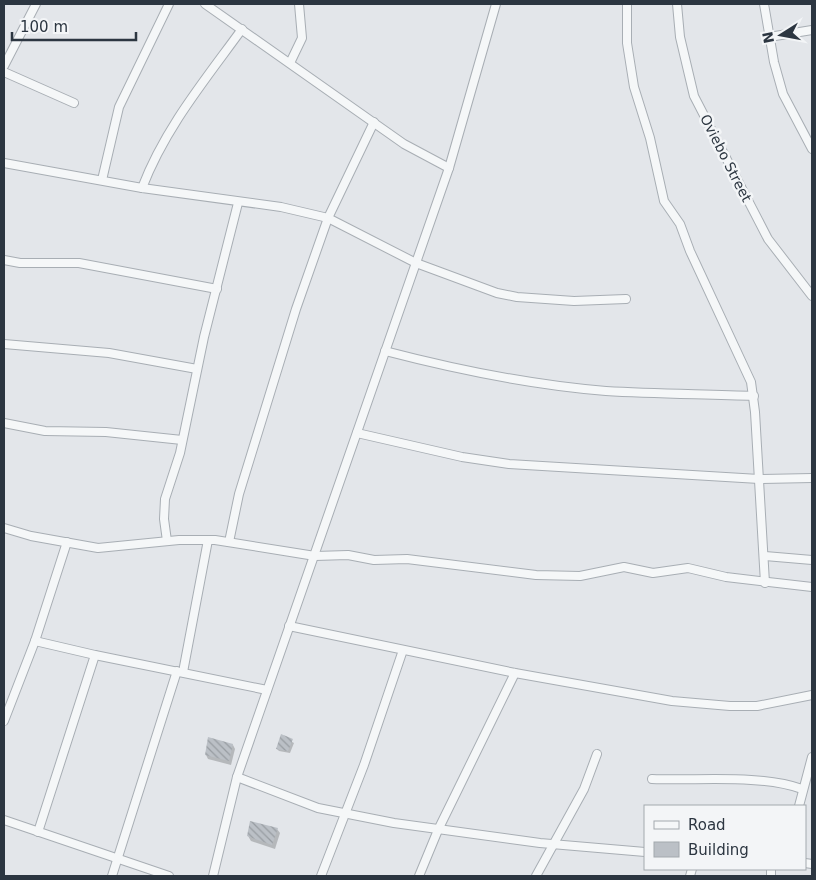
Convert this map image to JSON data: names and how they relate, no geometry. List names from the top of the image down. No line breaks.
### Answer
{"streets":{"street":["Oviebo Street"]},"legend":["Road","Building"],"scale_bar":"100 m","north":"left"}
